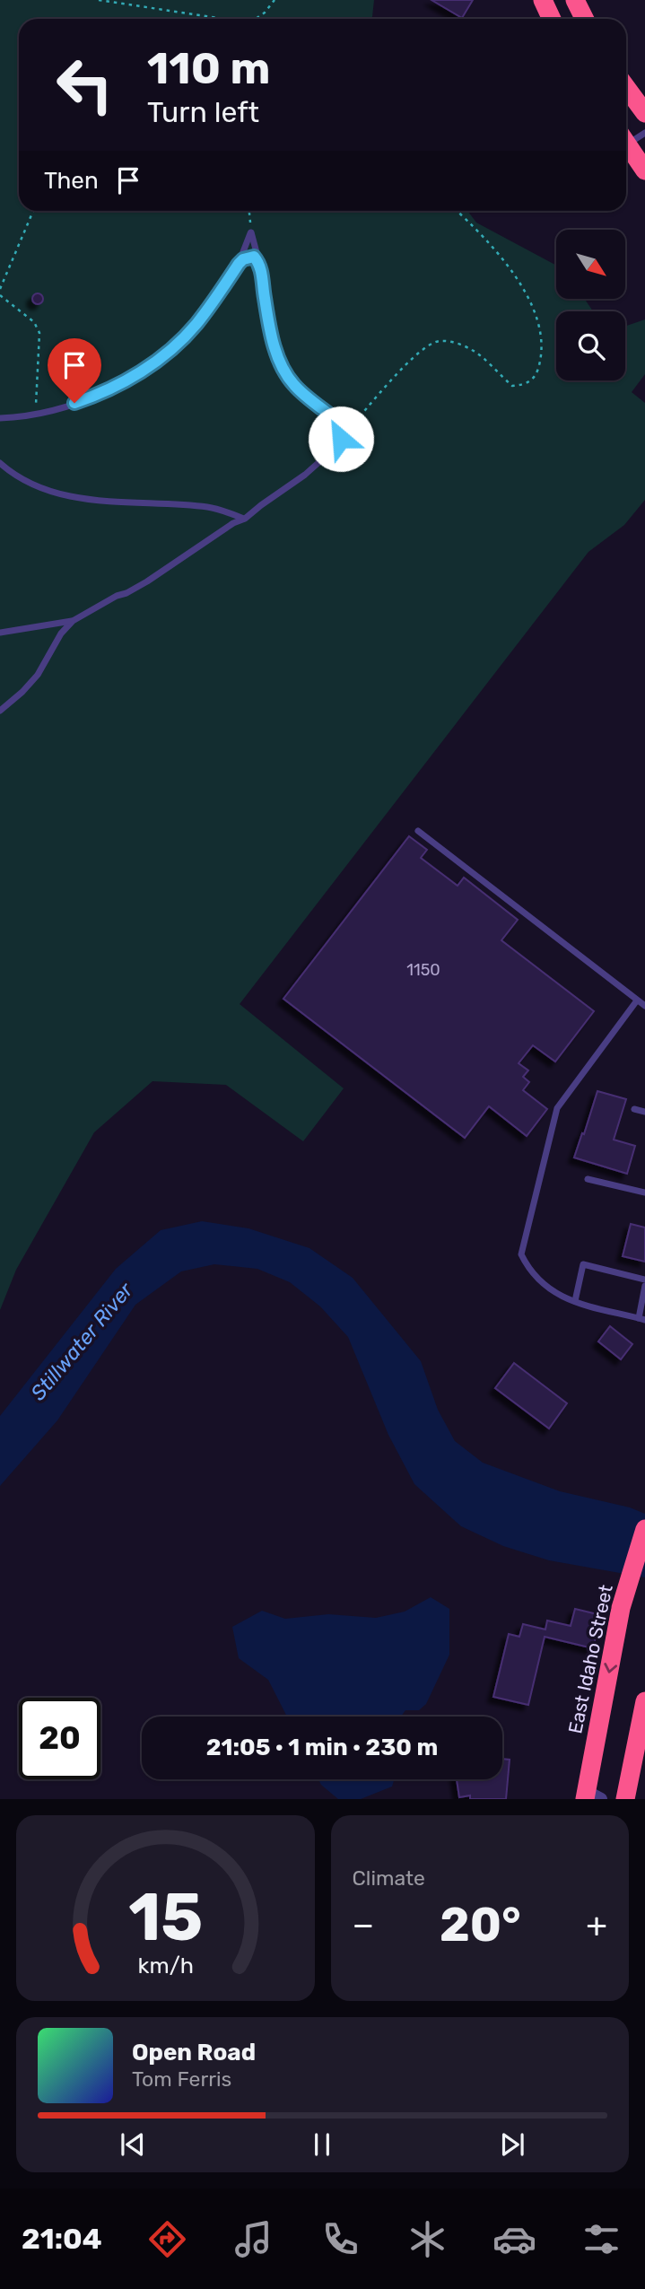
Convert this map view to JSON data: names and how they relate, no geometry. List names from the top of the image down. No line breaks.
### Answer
{"streets":{"highway":["East Idaho Street"]},"water":["Stillwater River"],"house_numbers":["1150"],"north":"bottom right","page":{"turn":["110 m","Turn left"],"then":"Then","limit":"20","trip":"21:05 · 1 min · 230 m","tile":"Climate","heat":["−","20°","+"],"song":["Open Road","Tom Ferris"],"tabs":"21:04","gauge":["15","km/h"]}}
